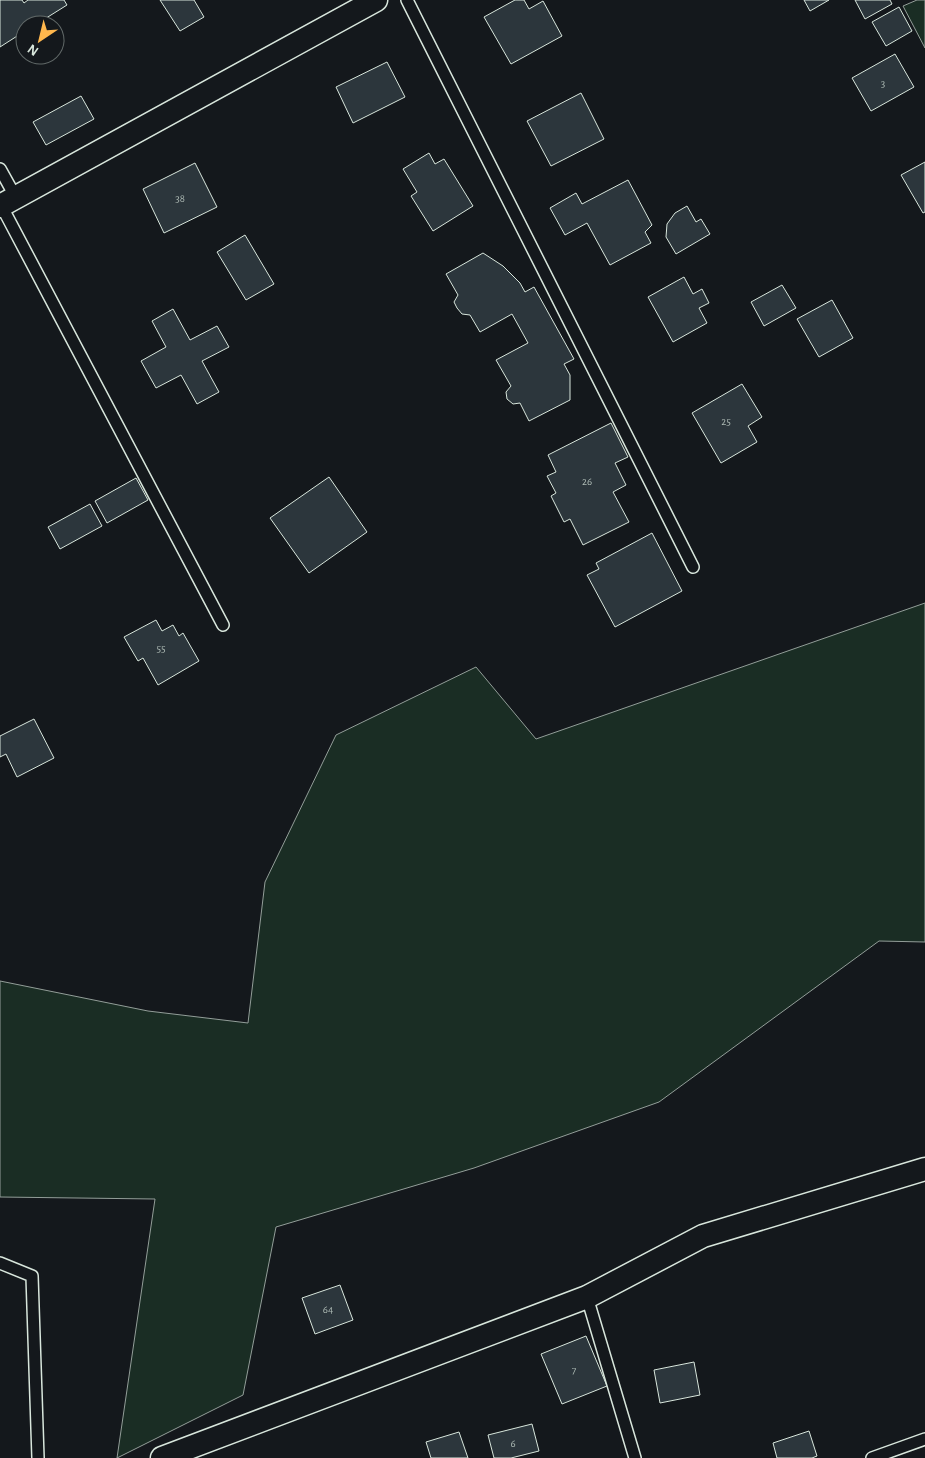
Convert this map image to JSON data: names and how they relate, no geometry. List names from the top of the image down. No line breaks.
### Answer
{"house_numbers":["3","38","25","26","55","64","7","6"],"north":"bottom left"}
